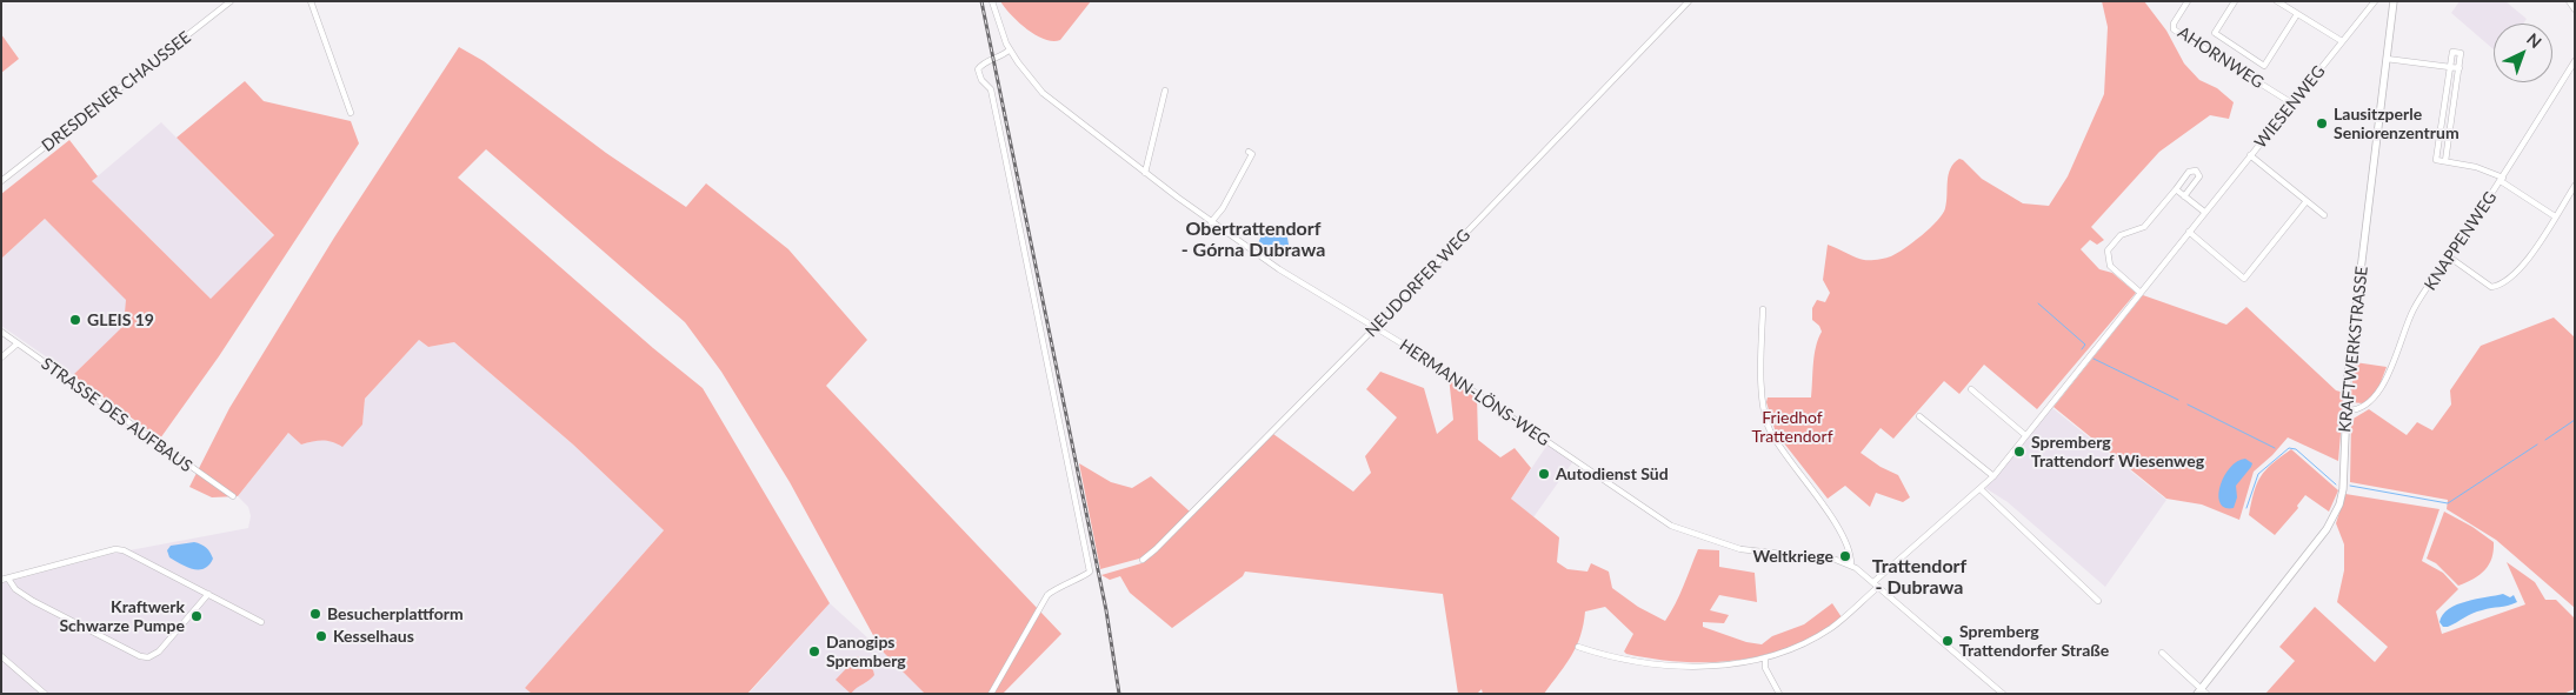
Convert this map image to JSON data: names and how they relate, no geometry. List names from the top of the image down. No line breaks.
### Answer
{"streets":{"main road":["KRAFTWERKSTRASSE"],"street":["AHORNWEG","DRESDENER CHAUSSEE","WIESENWEG","KNAPPENWEG","NEUDORFER WEG","HERMANN-LÖNS-WEG","STRASSE DES AUFBAUS"]},"crossings":[["AHORNWEG","WIESENWEG"],["WIESENWEG","HERMANN-LÖNS-WEG"],["KNAPPENWEG","KRAFTWERKSTRASSE"],["NEUDORFER WEG","HERMANN-LÖNS-WEG"]],"districts":["Obertrattendorf - Górna Dubrawa","Trattendorf - Dubrawa"],"parks":["Friedhof Trattendorf"],"places":["Lausitzperle Seniorenzentrum","GLEIS 19","Spremberg Trattendorf Wiesenweg","Autodienst Süd","Weltkriege","Besucherplattform","Kraftwerk Schwarze Pumpe","Kesselhaus","Spremberg Trattendorfer Straße","Danogips Spremberg"],"north":"top right"}
